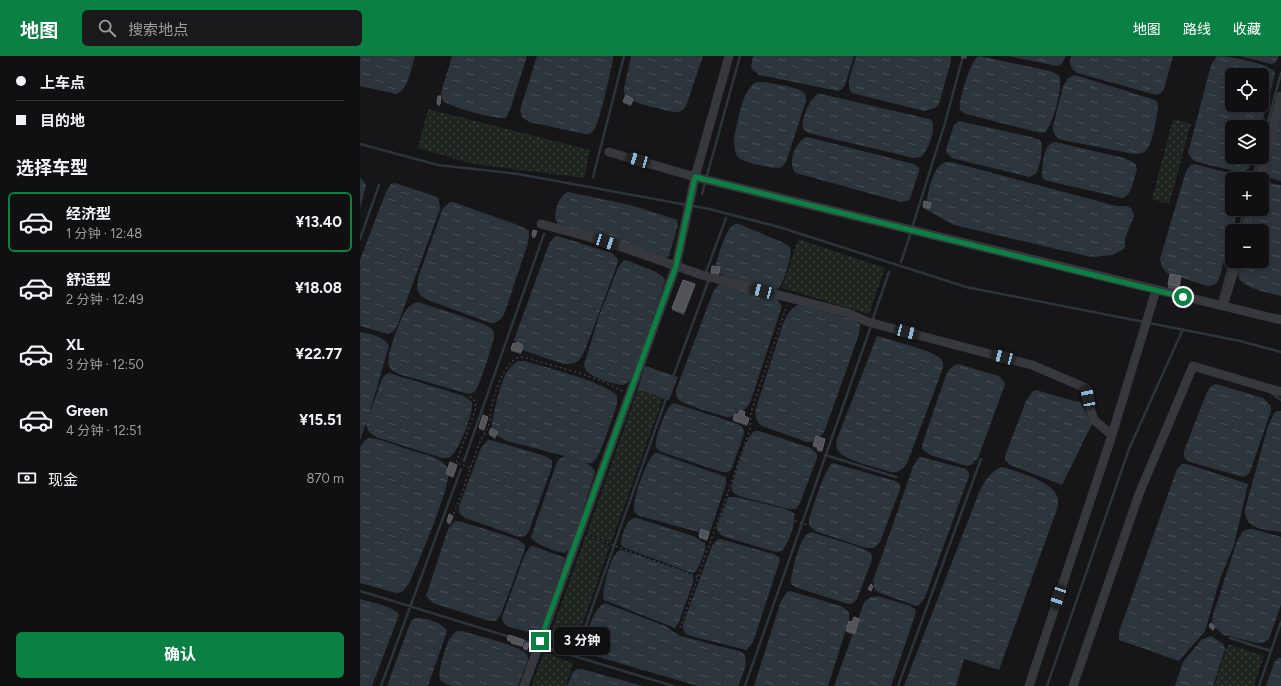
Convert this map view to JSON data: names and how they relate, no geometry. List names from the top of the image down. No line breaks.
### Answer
{"page":{"header":"地图","search":"搜索地点","nav":["地图","路线","收藏"],"banner":["上车点","目的地"],"map_buttons":["+","−"],"heading":"选择车型","list":[{"name":"经济型","note":"1 分钟 · 12:48","value":"¥13.40"},{"name":"舒适型","note":"2 分钟 · 12:49","value":"¥18.08"},{"name":"XL","note":"3 分钟 · 12:50","value":"¥22.77"},{"name":"Green","note":"4 分钟 · 12:51","value":"¥15.51"}],"pay":["现金","870 m"],"buttons":"确认","bubble":"3 分钟"}}
